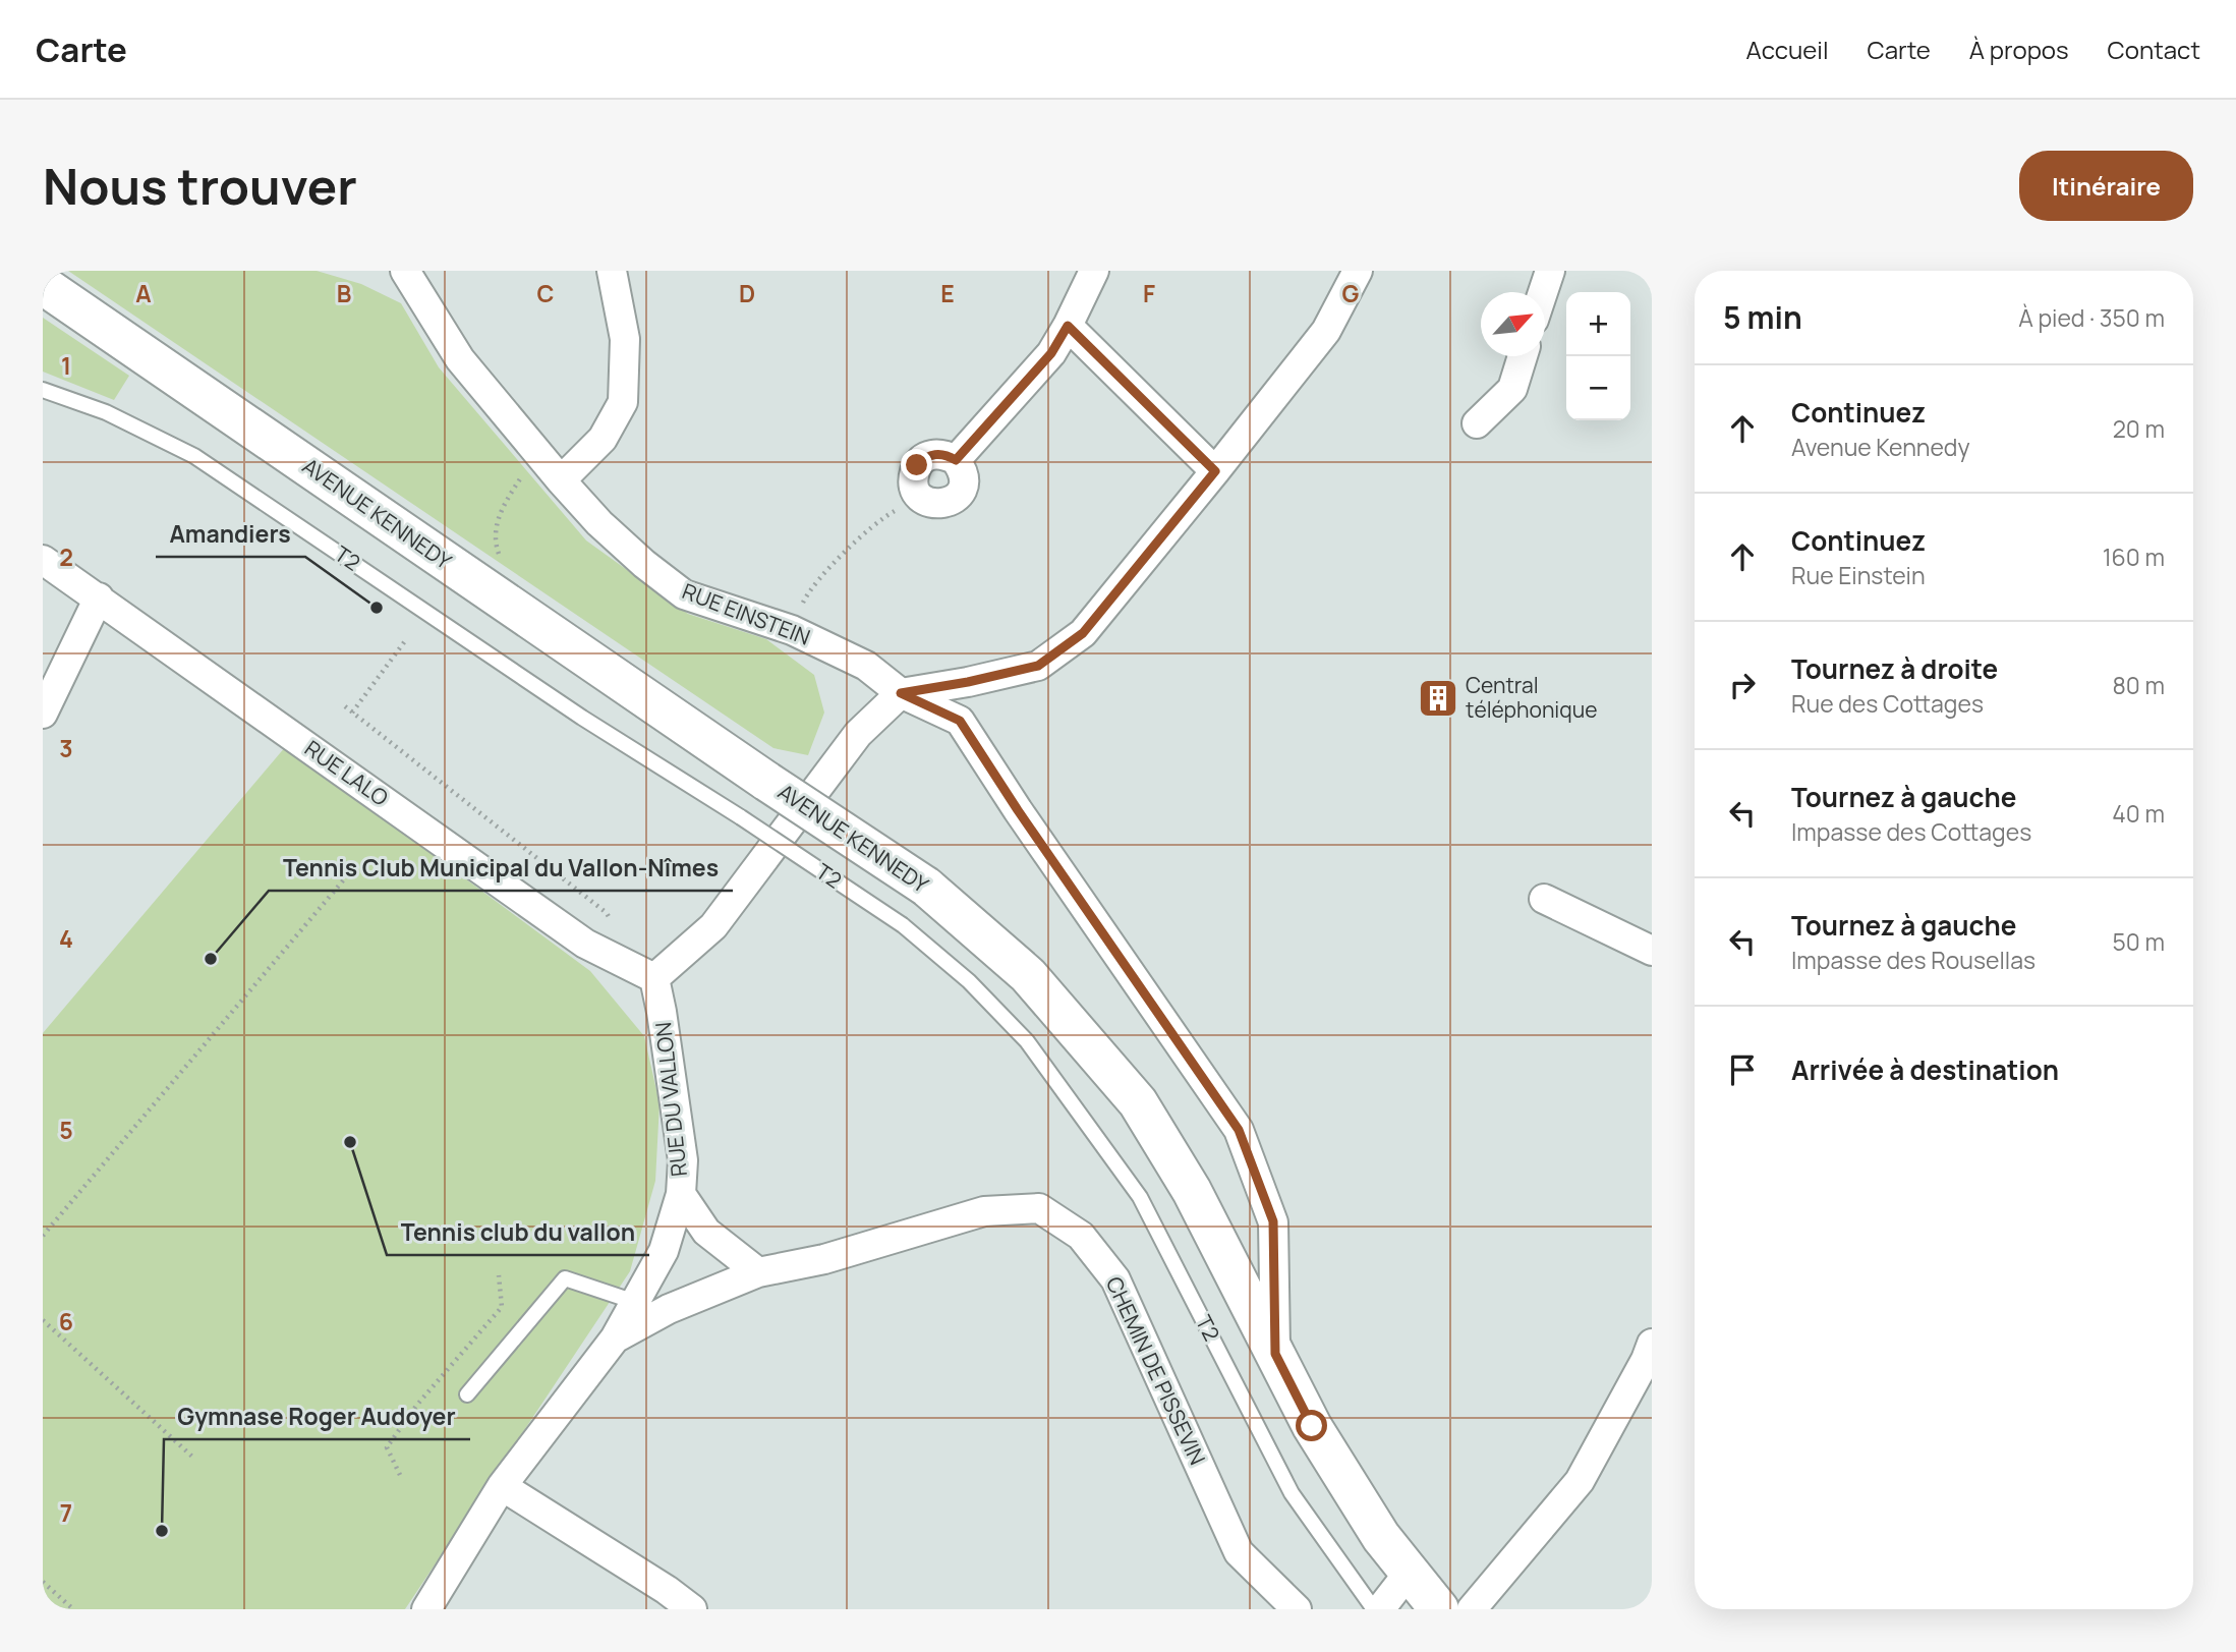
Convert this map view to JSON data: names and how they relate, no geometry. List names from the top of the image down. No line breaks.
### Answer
{"streets":{"main road":["AVENUE KENNEDY"],"street":["RUE EINSTEIN","RUE LALO","RUE DU VALLON","CHEMIN DE PISSEVIN"],"lane":["T2"]},"crossings":[["AVENUE KENNEDY","RUE EINSTEIN"],["RUE LALO","RUE DU VALLON"],["RUE DU VALLON","CHEMIN DE PISSEVIN"]],"places":{"other":["Amandiers","Tennis Club Municipal du Vallon-Nîmes","Tennis club du vallon","Gymnase Roger Audoyer"],"building":["Central téléphonique"]},"north":"top right","page":{"header":"Carte","nav":["Accueil","Carte","À propos","Contact"],"buttons":"Itinéraire","title":"Nous trouver","heading":["5 min","À pied · 350 m"],"map_buttons":["+","−"],"list":[["Continuez","Avenue Kennedy","20 m"],["Continuez","Rue Einstein","160 m"],["Tournez à droite","Rue des Cottages","80 m"],["Tournez à gauche","Impasse des Cottages","40 m"],["Tournez à gauche","Impasse des Rousellas","50 m"],"Arrivée à destination"]},"grid":{"columns":["A","B","C","D","E","F","G"],"rows":["1","2","3","4","5","6","7"]}}
